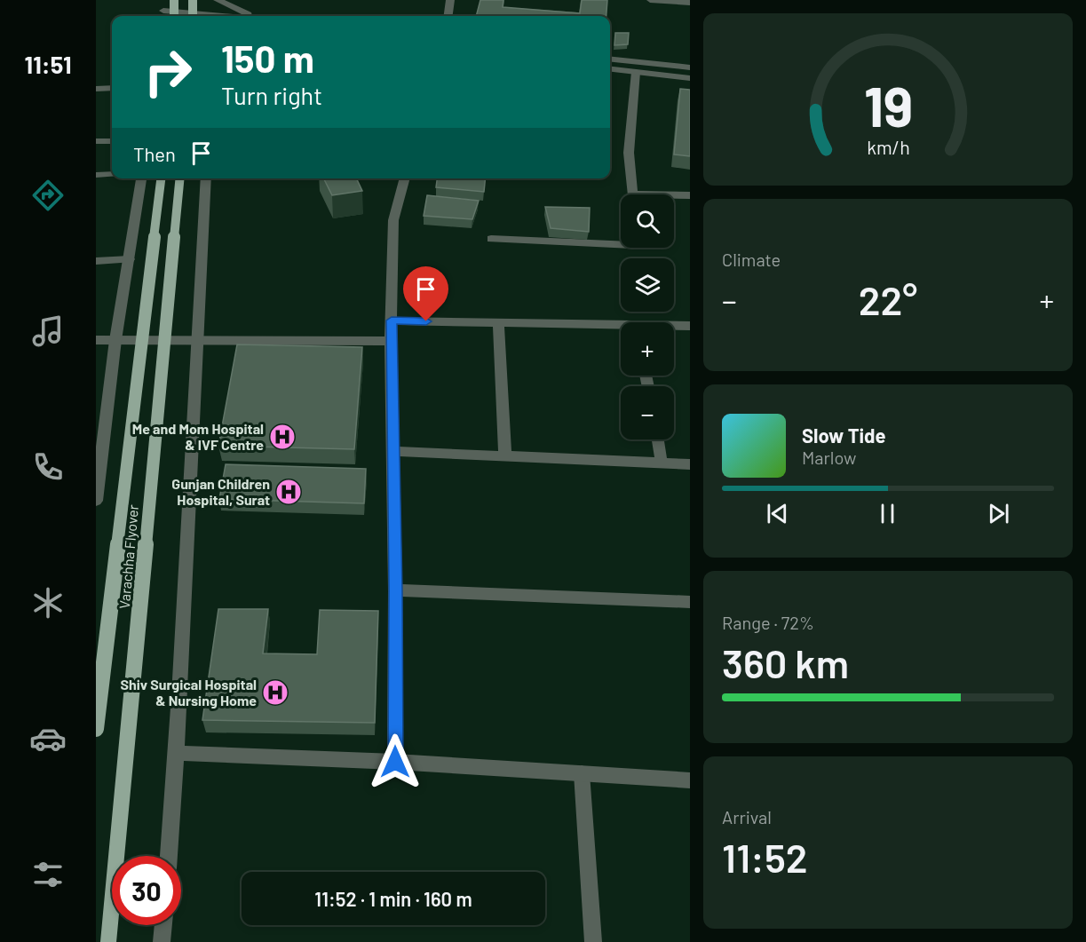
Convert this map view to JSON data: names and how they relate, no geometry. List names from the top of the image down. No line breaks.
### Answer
{"streets":{"main road":["Varachha Flyover"]},"places":{"hospital":["Me and Mom Hospital & IVF Centre","Gunjan Children Hospital, Surat","Shiv Surgical Hospital & Nursing Home"]},"page":{"tabs":"11:51","turn":["150 m","Turn right"],"then":"Then","map_buttons":["+","−"],"tile":["Climate",["Range · 72%","360 km"],["Arrival","11:52"]],"heat":["−","22°","+"],"song":["Slow Tide","Marlow"],"limit":"30","trip":"11:52 · 1 min · 160 m","gauge":["19","km/h"]}}
